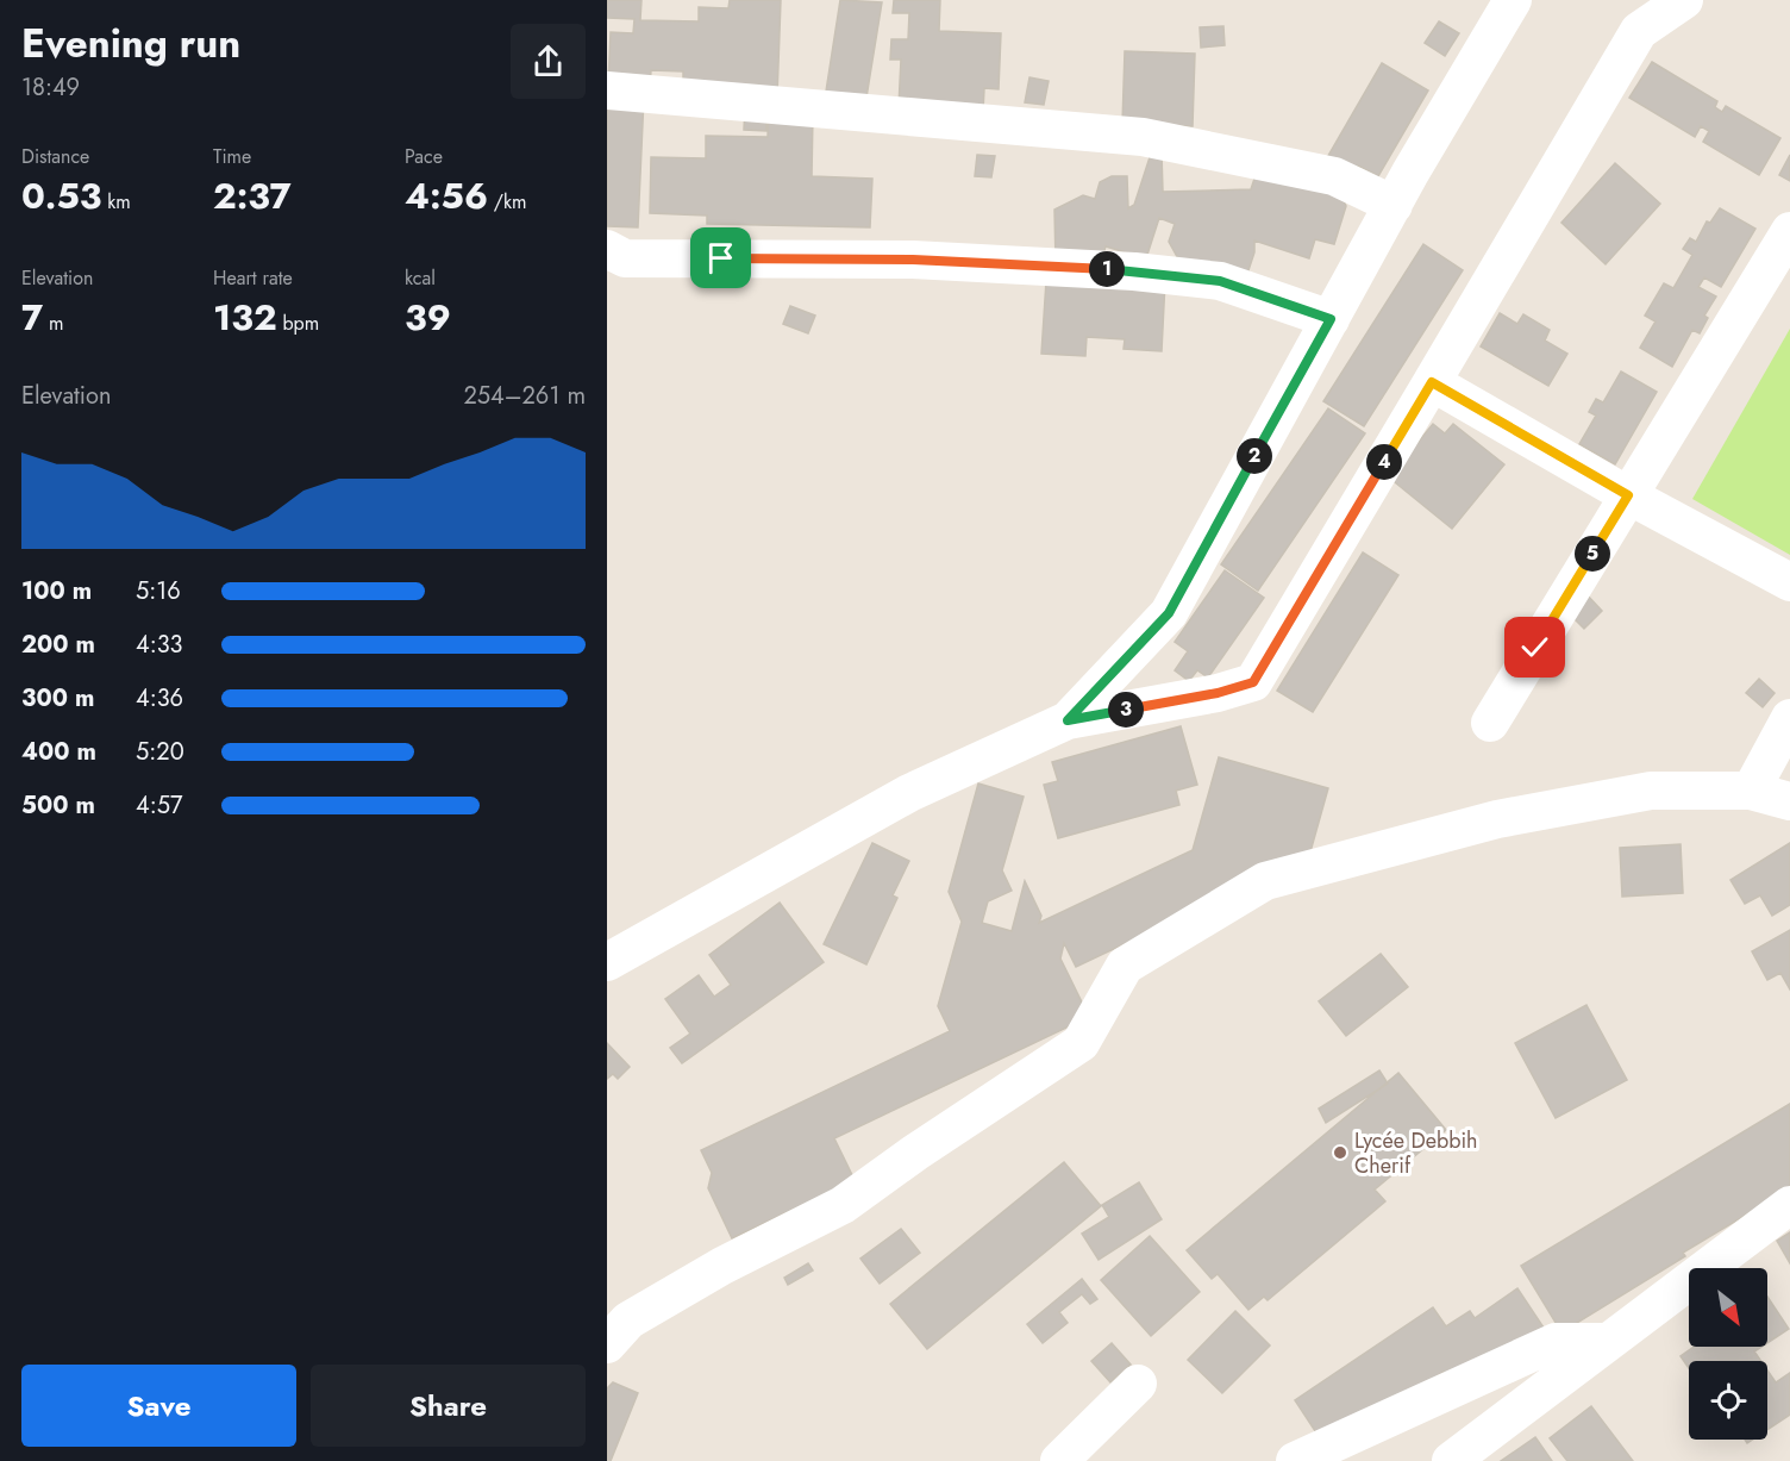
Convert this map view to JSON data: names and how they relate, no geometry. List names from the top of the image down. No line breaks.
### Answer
{"places":["Lycée Debbih Cherif"],"north":"bottom right","page":{"heading":["Evening run","18:49"],"stats":[["Distance","0.53 km"],["Time","2:37"],["Pace","4:56 /km"],["Elevation","7 m"],["Heart rate","132 bpm"],["kcal","39"]],"pins":["1","2","4","5","3"],"chart":["Elevation","254–261 m"],"list":[{"name":"100 m","note":"5:16"},{"name":"200 m","note":"4:33"},{"name":"300 m","note":"4:36"},{"name":"400 m","note":"5:20"},{"name":"500 m","note":"4:57"}],"buttons":["Save","Share"]}}
